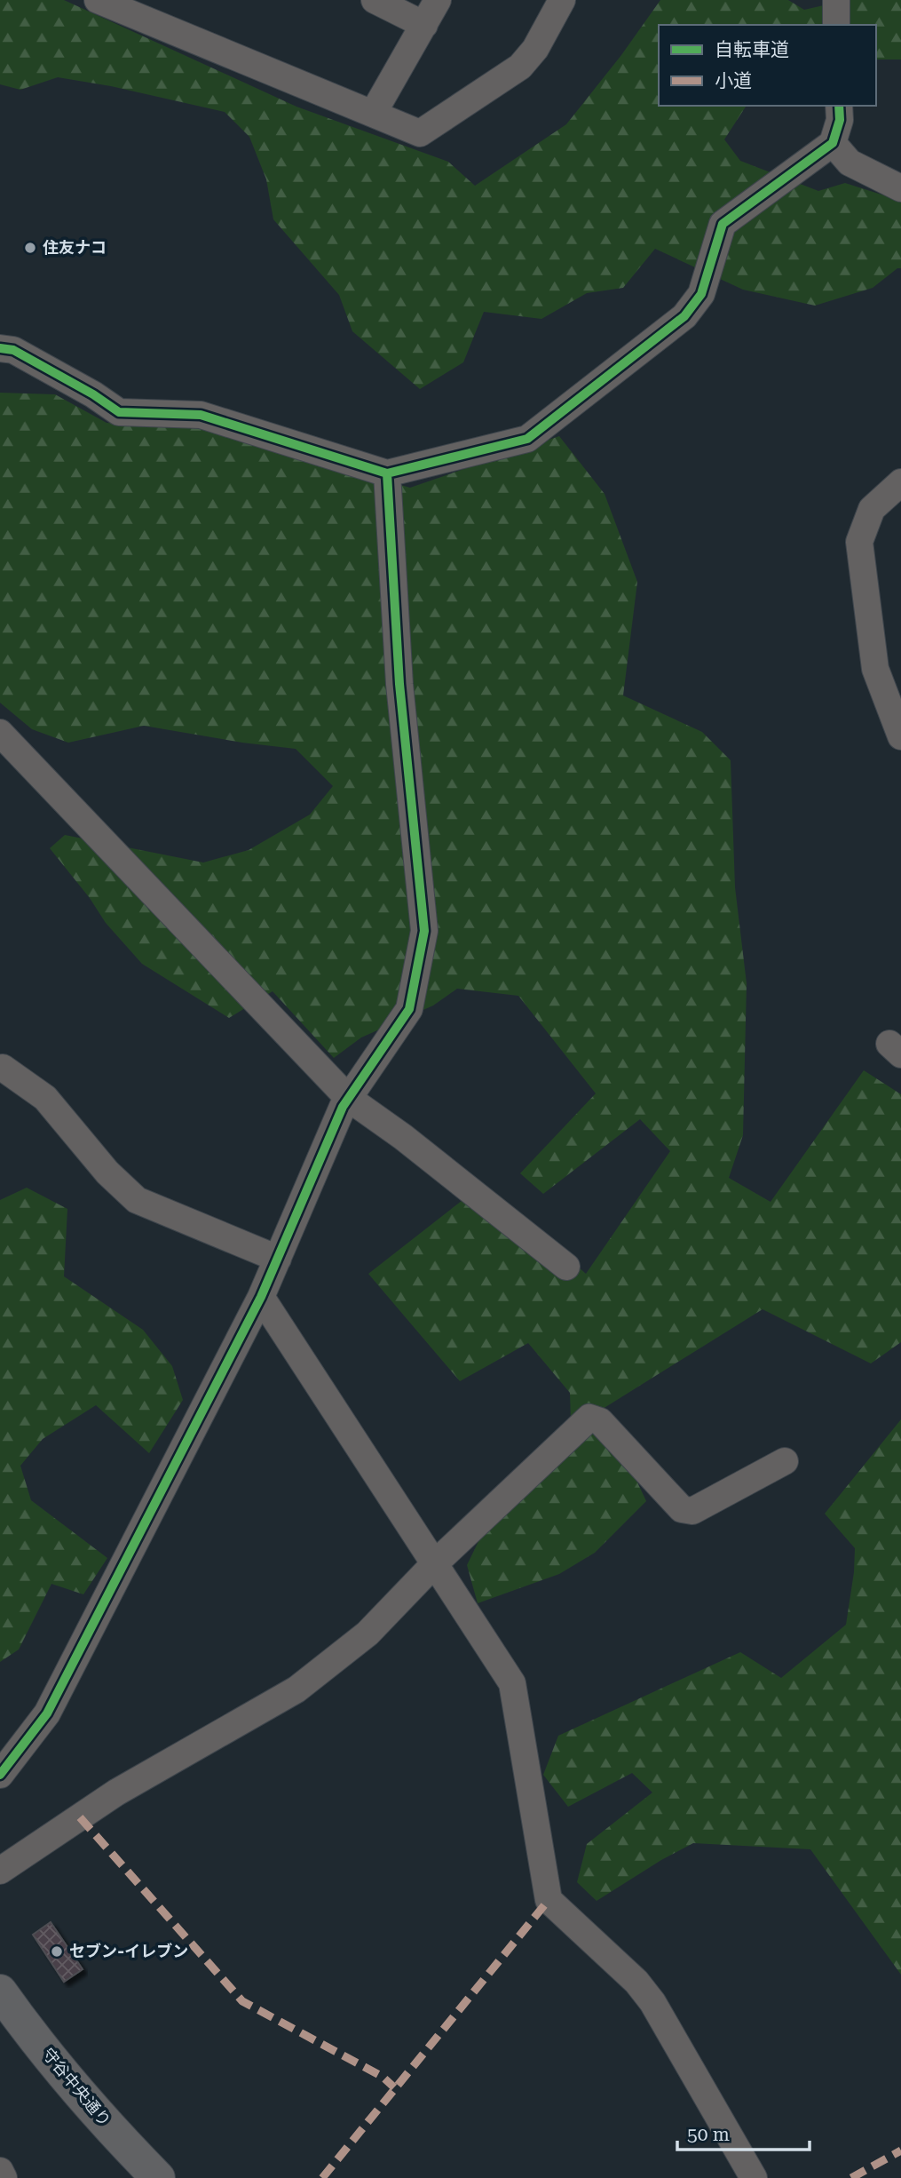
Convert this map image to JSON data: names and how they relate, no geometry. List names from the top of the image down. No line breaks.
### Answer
{"streets":{"main road":["守谷中央通り"]},"places":["住友ナコ","セブン-イレブン"],"legend":["自転車道","小道"],"scale_bar":"50 m"}
